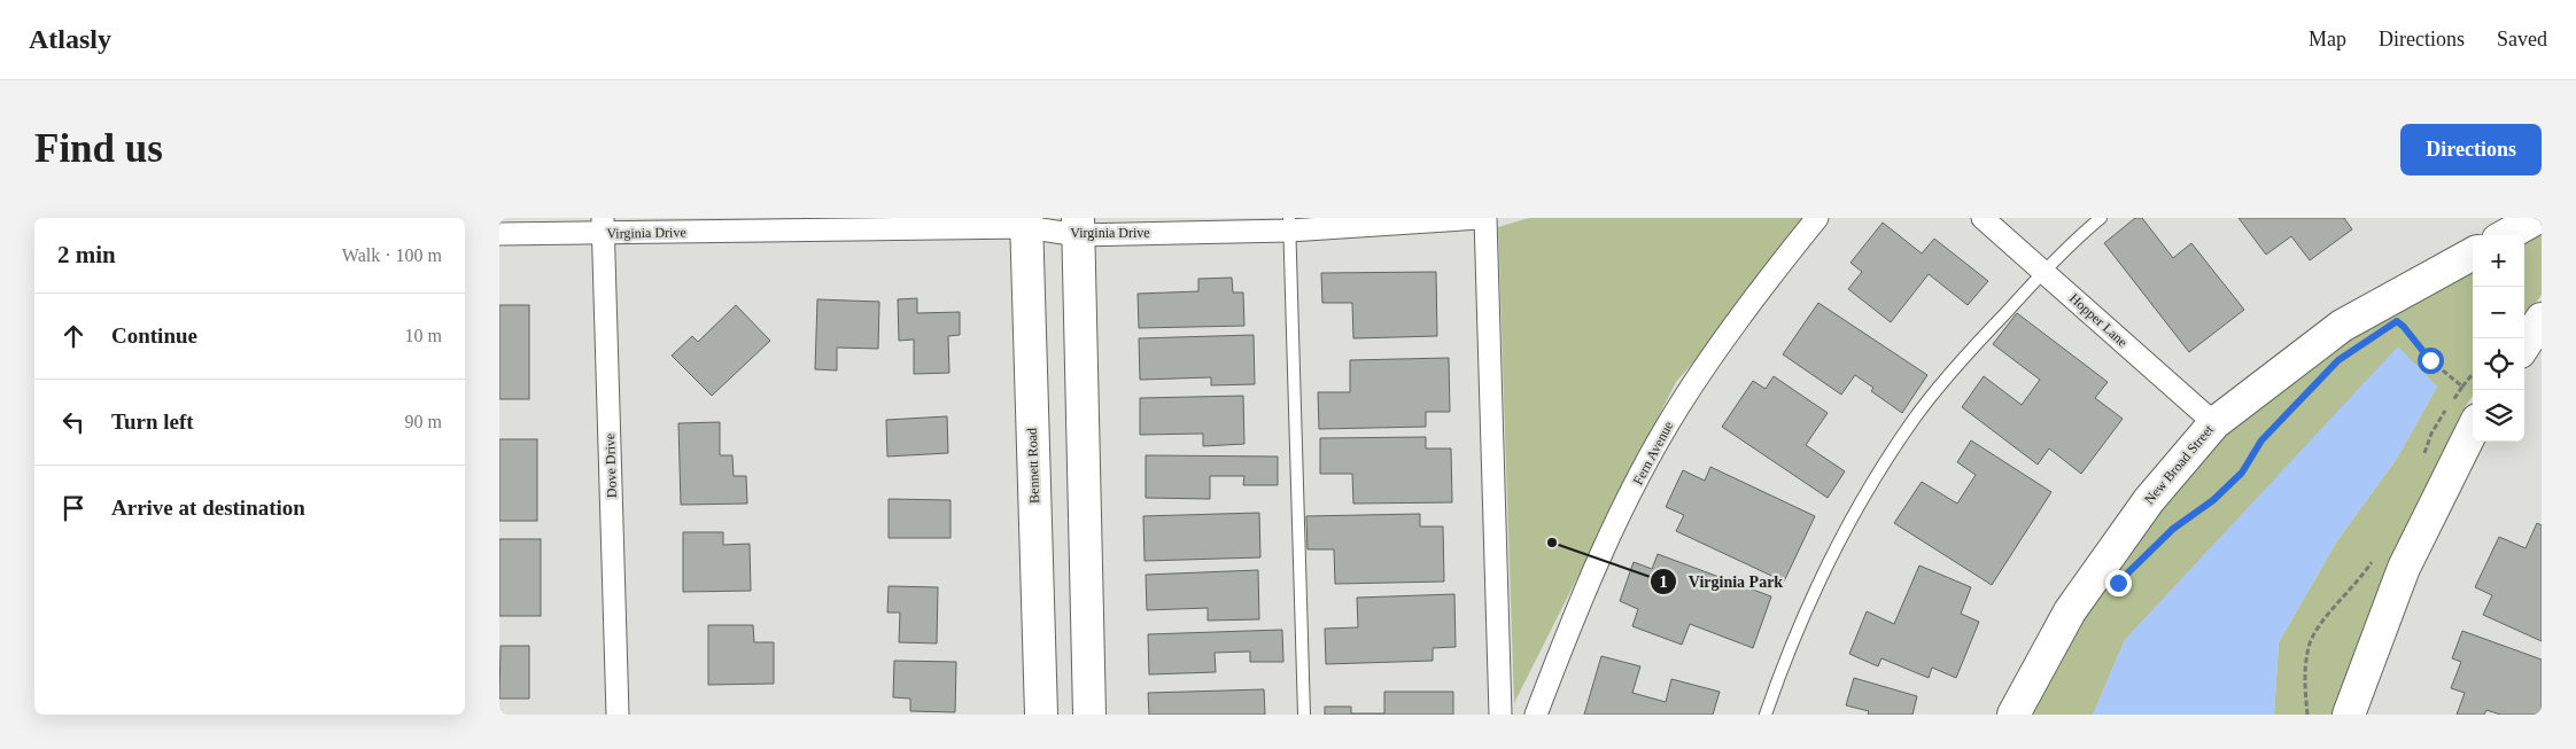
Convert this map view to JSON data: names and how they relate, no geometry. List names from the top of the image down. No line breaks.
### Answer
{"streets":{"street":["Virginia Drive","Hopper Lane","Fern Avenue","New Broad Street","Dove Drive","Bennett Road"]},"crossings":[["Virginia Drive","Dove Drive"],["Virginia Drive","Bennett Road"],["Hopper Lane","New Broad Street"]],"places":["Virginia Park"],"page":{"header":"Atlasly","nav":["Map","Directions","Saved"],"buttons":"Directions","title":"Find us","heading":["2 min","Walk · 100 m"],"map_buttons":["+","−"],"list":[["Continue","10 m"],["Turn left","90 m"],"Arrive at destination"]}}
